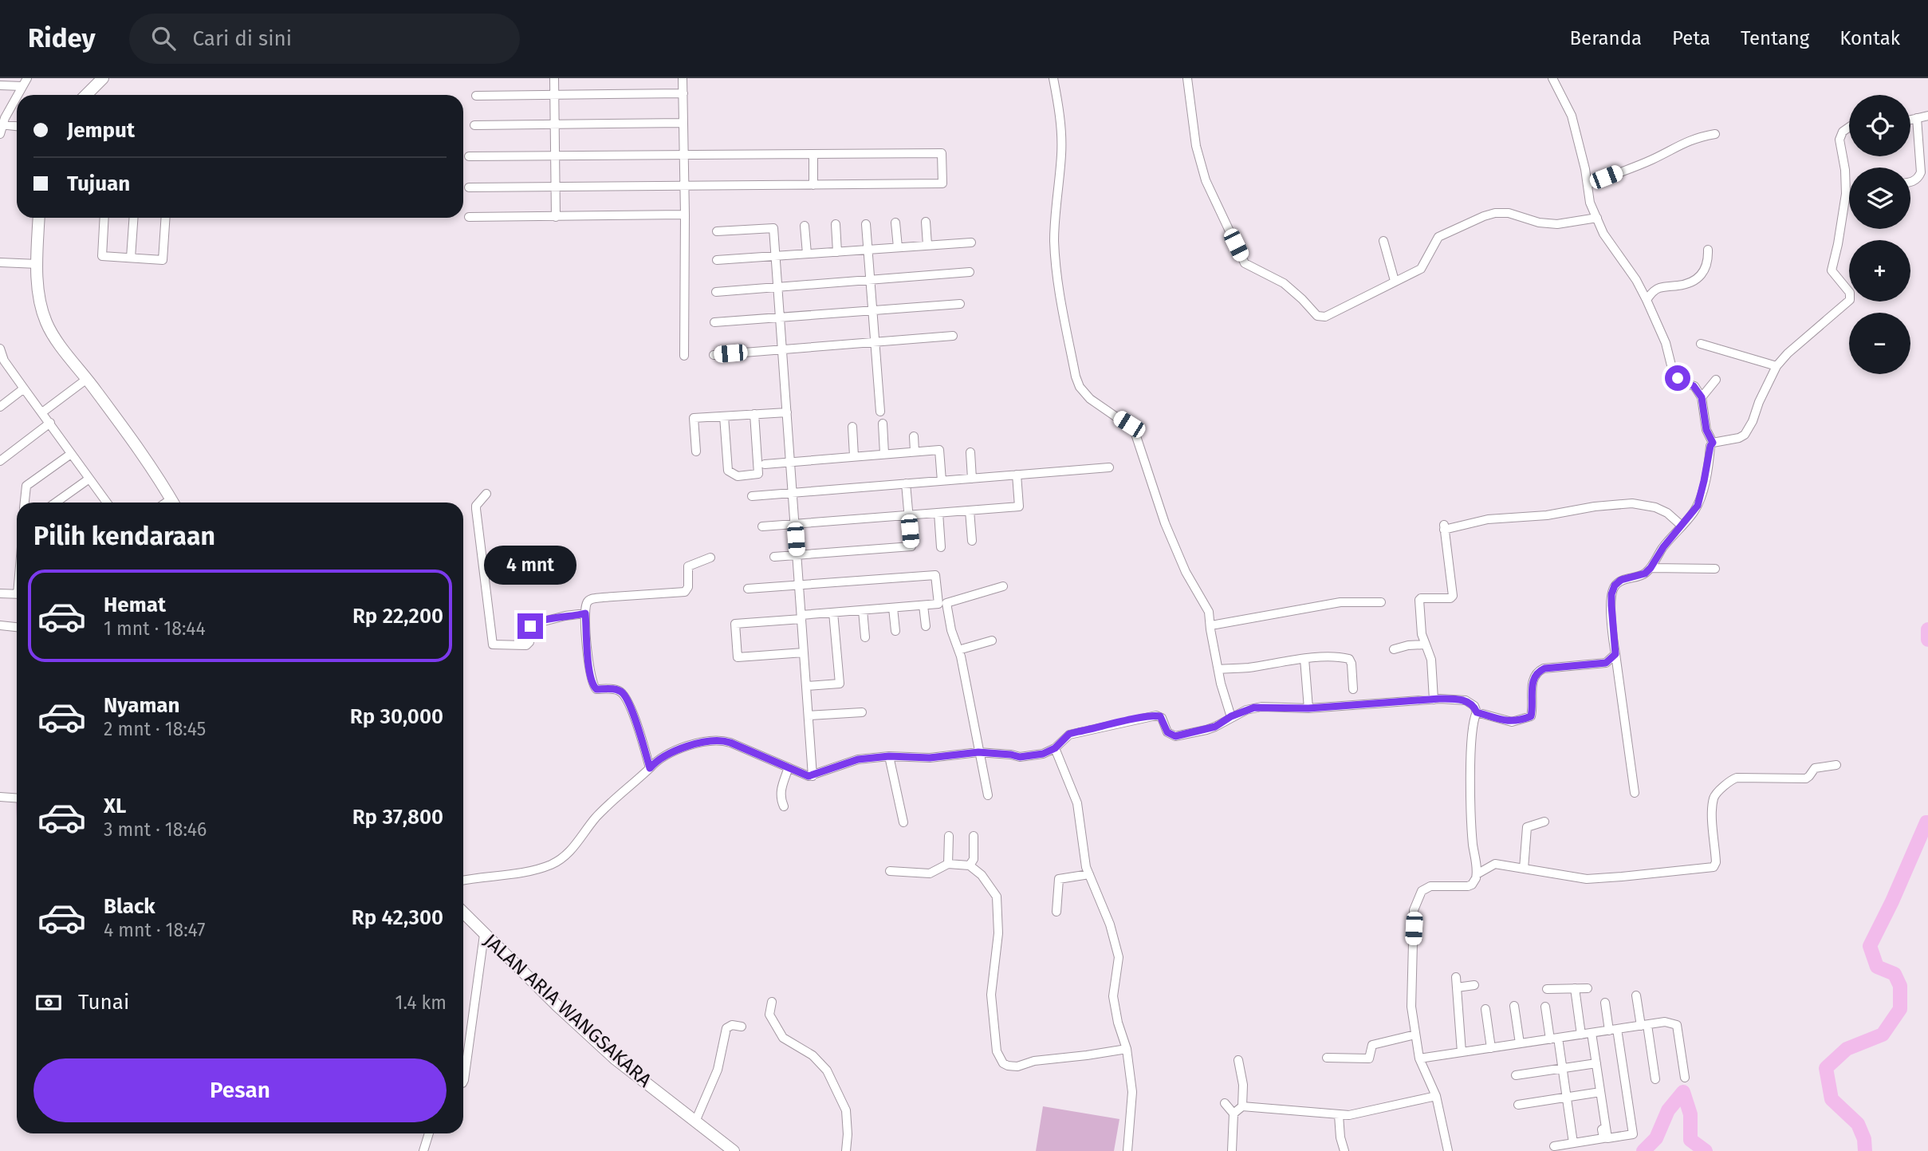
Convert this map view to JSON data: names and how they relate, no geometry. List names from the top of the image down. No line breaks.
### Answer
{"streets":{"street":["JALAN ARIA WANGSAKARA"]},"page":{"header":"Ridey","search":"Cari di sini","nav":["Beranda","Peta","Tentang","Kontak"],"map_buttons":["+","−"],"banner":["Jemput","Tujuan"],"heading":"Pilih kendaraan","bubble":"4 mnt","list":[{"name":"Hemat","note":"1 mnt · 18:44","value":"Rp 22,200"},{"name":"Nyaman","note":"2 mnt · 18:45","value":"Rp 30,000"},{"name":"XL","note":"3 mnt · 18:46","value":"Rp 37,800"},{"name":"Black","note":"4 mnt · 18:47","value":"Rp 42,300"}],"pay":["Tunai","1.4 km"],"buttons":"Pesan"}}
